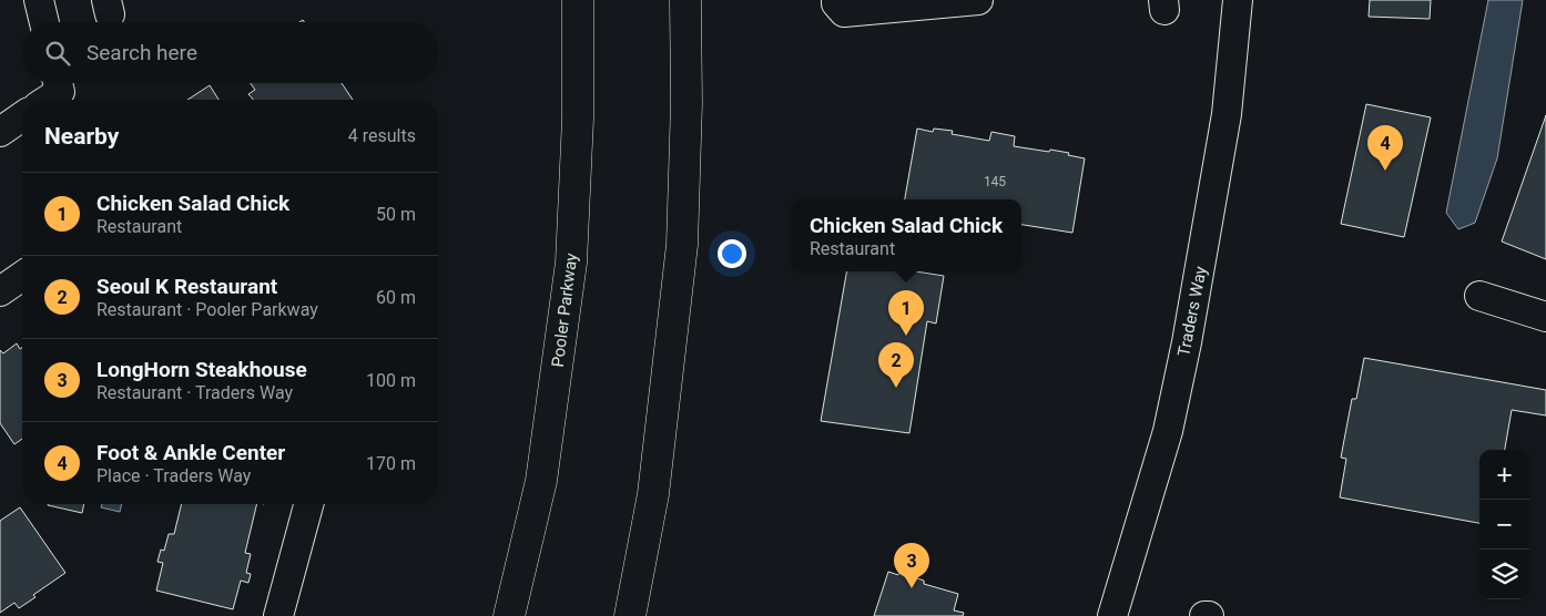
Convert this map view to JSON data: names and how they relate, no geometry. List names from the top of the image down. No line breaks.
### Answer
{"streets":{"main road":["Pooler Parkway"],"street":["Traders Way"]},"house_numbers":["145"],"page":{"search":"Search here","heading":["Nearby","4 results"],"pins":["4","1","2","3"],"list":[{"mark":"1","name":"Chicken Salad Chick","note":"Restaurant","value":"50 m"},{"mark":"2","name":"Seoul K Restaurant","note":"Restaurant · Pooler Parkway","value":"60 m"},{"mark":"3","name":"LongHorn Steakhouse","note":"Restaurant · Traders Way","value":"100 m"},{"mark":"4","name":"Foot & Ankle Center","note":"Place · Traders Way","value":"170 m"}],"popup":["Chicken Salad Chick","Restaurant"],"map_buttons":["+","−"]}}
